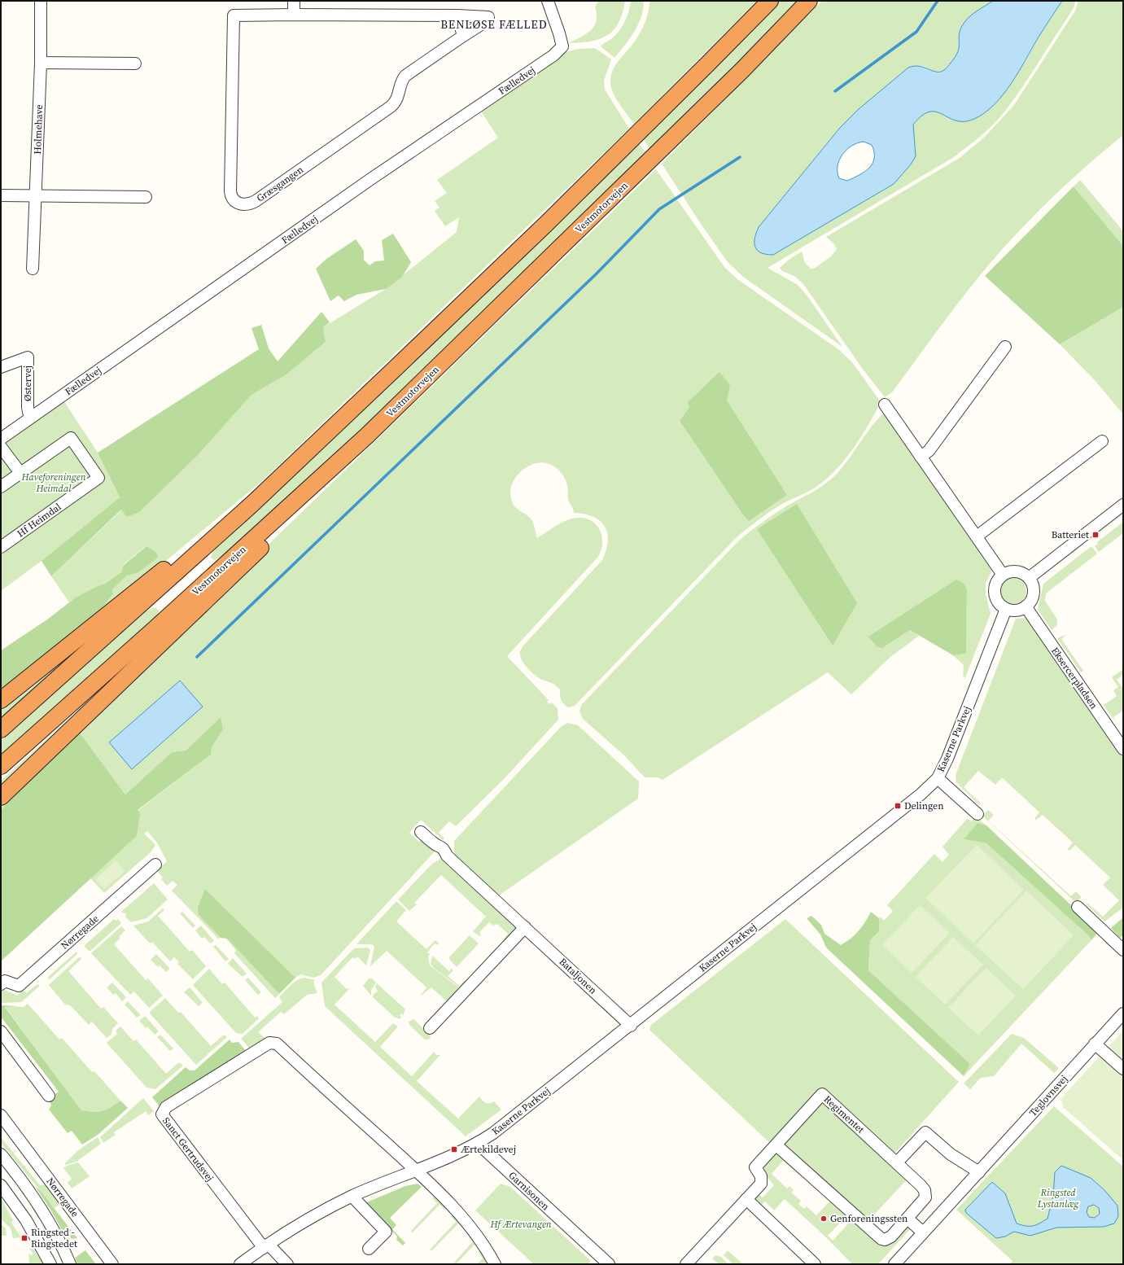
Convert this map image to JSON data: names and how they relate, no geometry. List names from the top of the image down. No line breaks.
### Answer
{"streets":{"highway":["Vestmotorvejen"],"street":["Fælledvej","Holmehave","Græsgangen","Østervej","Hf Heimdal","Eksercerpladsen","Kaserne Parkvej","Nørregade","Bataljonen","Teglovnsvej","Regimentet","Sanct Gertrudsvej","Garnisonen"]},"crossings":[["Fælledvej","Østervej"],["Eksercerpladsen","Kaserne Parkvej"],["Kaserne Parkvej","Bataljonen"],["Kaserne Parkvej","Sanct Gertrudsvej"],["Kaserne Parkvej","Garnisonen"]],"districts":["BENLØSE FÆLLED"],"parks":["Haveforeningen Heimdal","Ringsted Lystanlæg","Hf Ærtevangen"],"places":{"transit":["Batteriet","Delingen","Ærtekildevej","Ringsted - Ringstedet"],"other":["Genforeningssten"]}}
